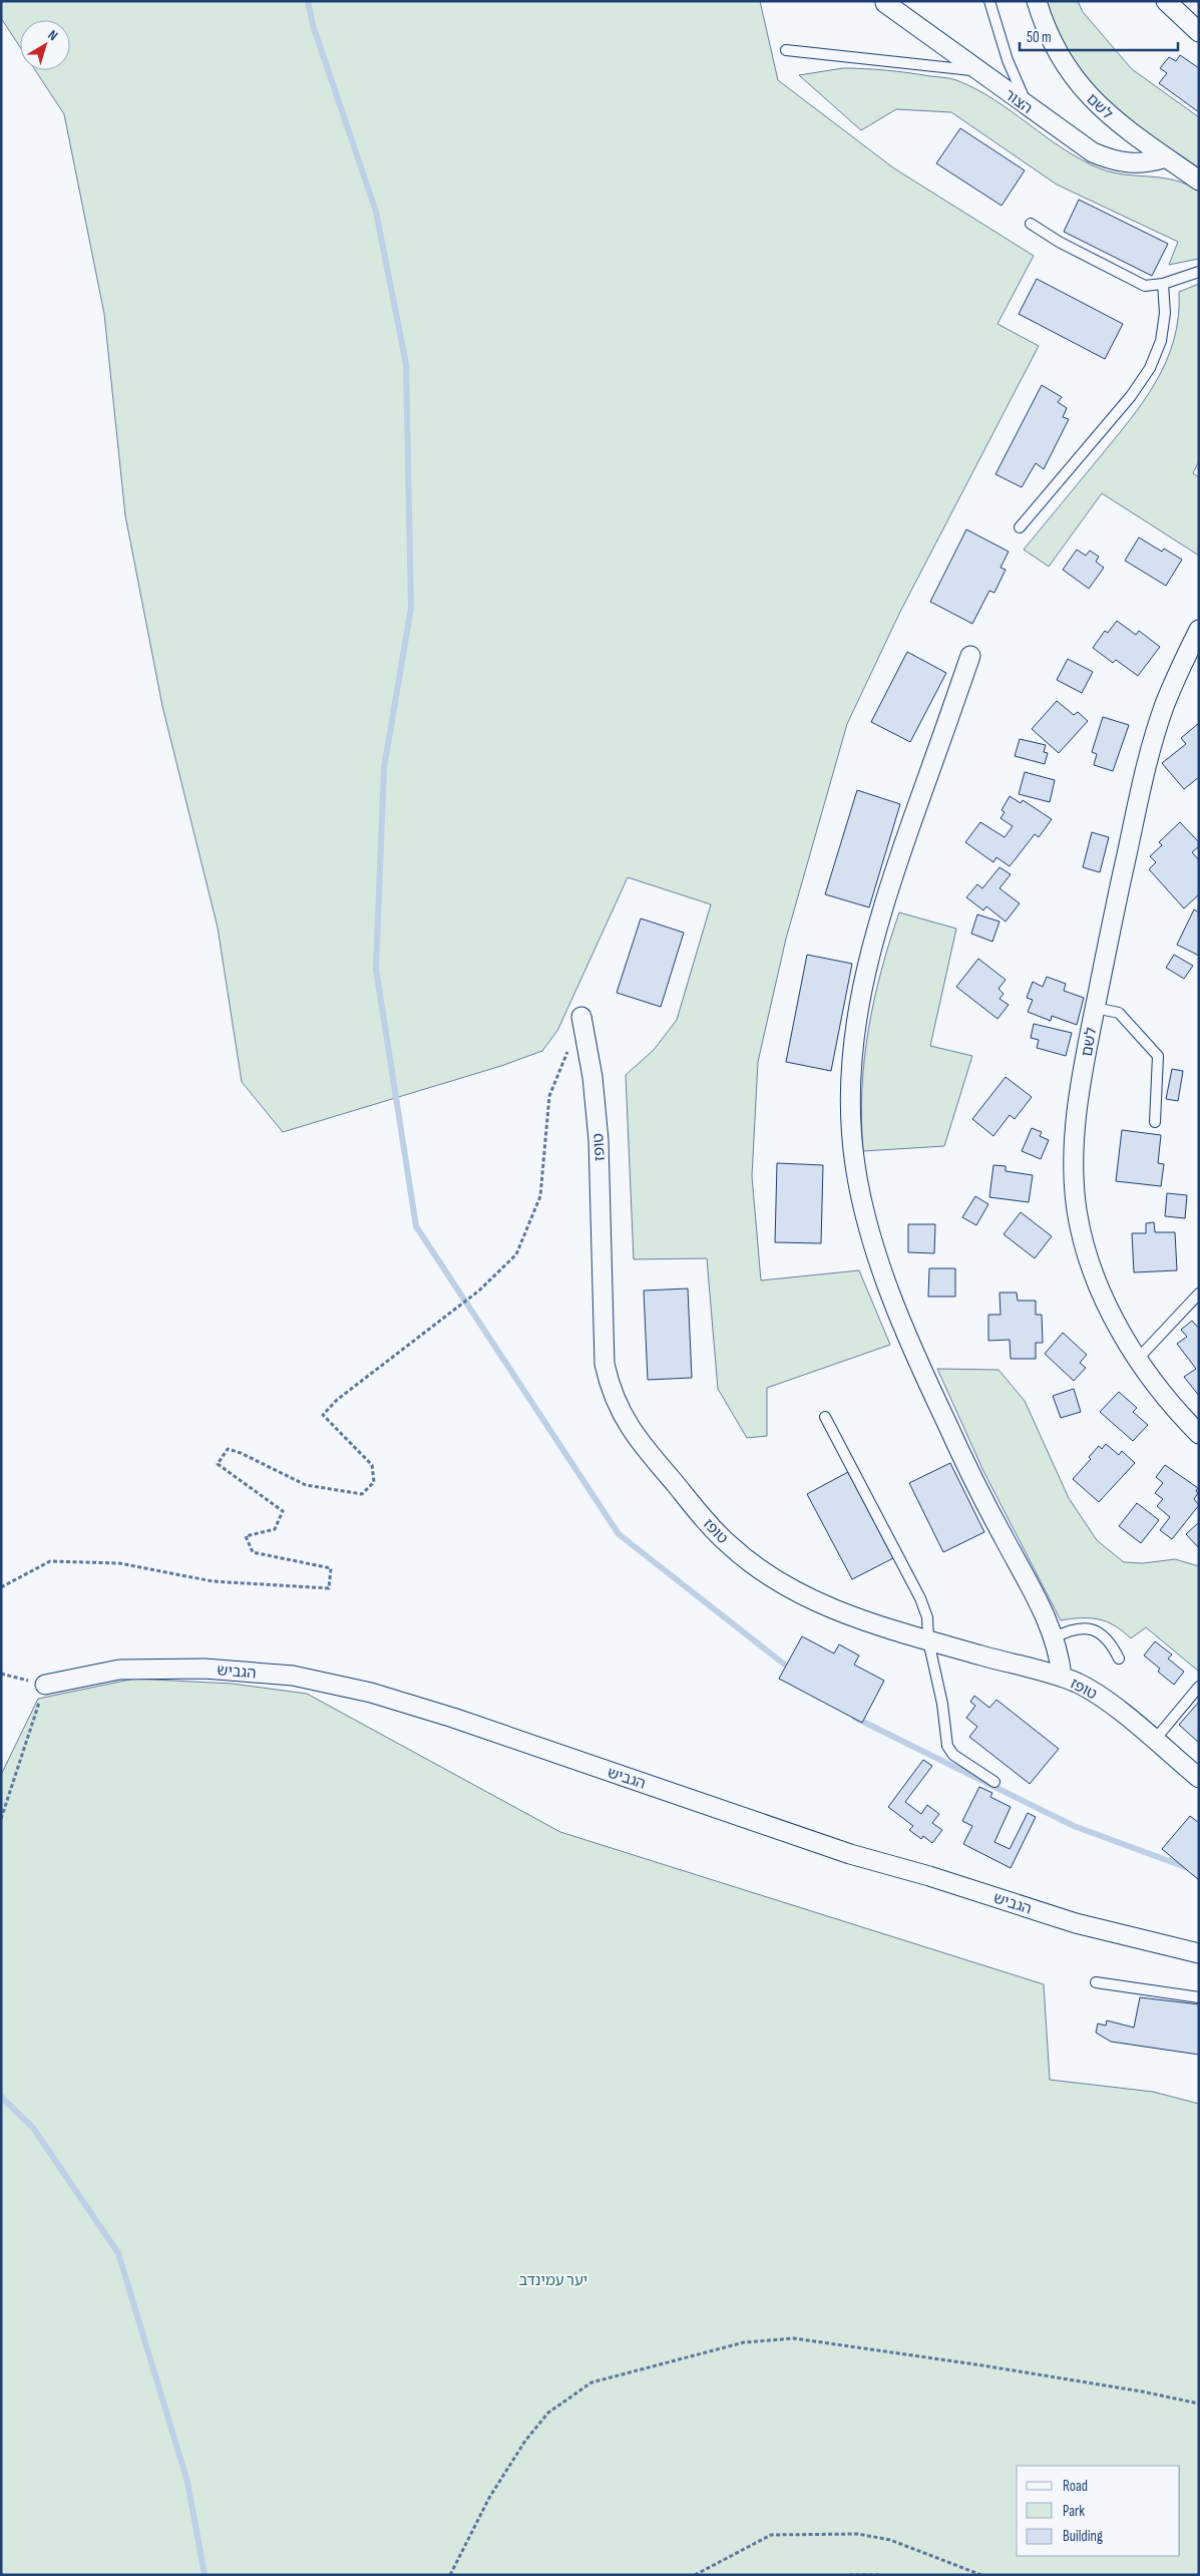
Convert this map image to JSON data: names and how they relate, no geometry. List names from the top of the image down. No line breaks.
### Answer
{"streets":{"street":["הצור","לשם","טופז","הגביש"]},"crossings":[["הצור","לשם"]],"parks":["יער עמינדב"],"legend":["Road","Park","Building"],"scale_bar":"50 m","north":"top right"}
